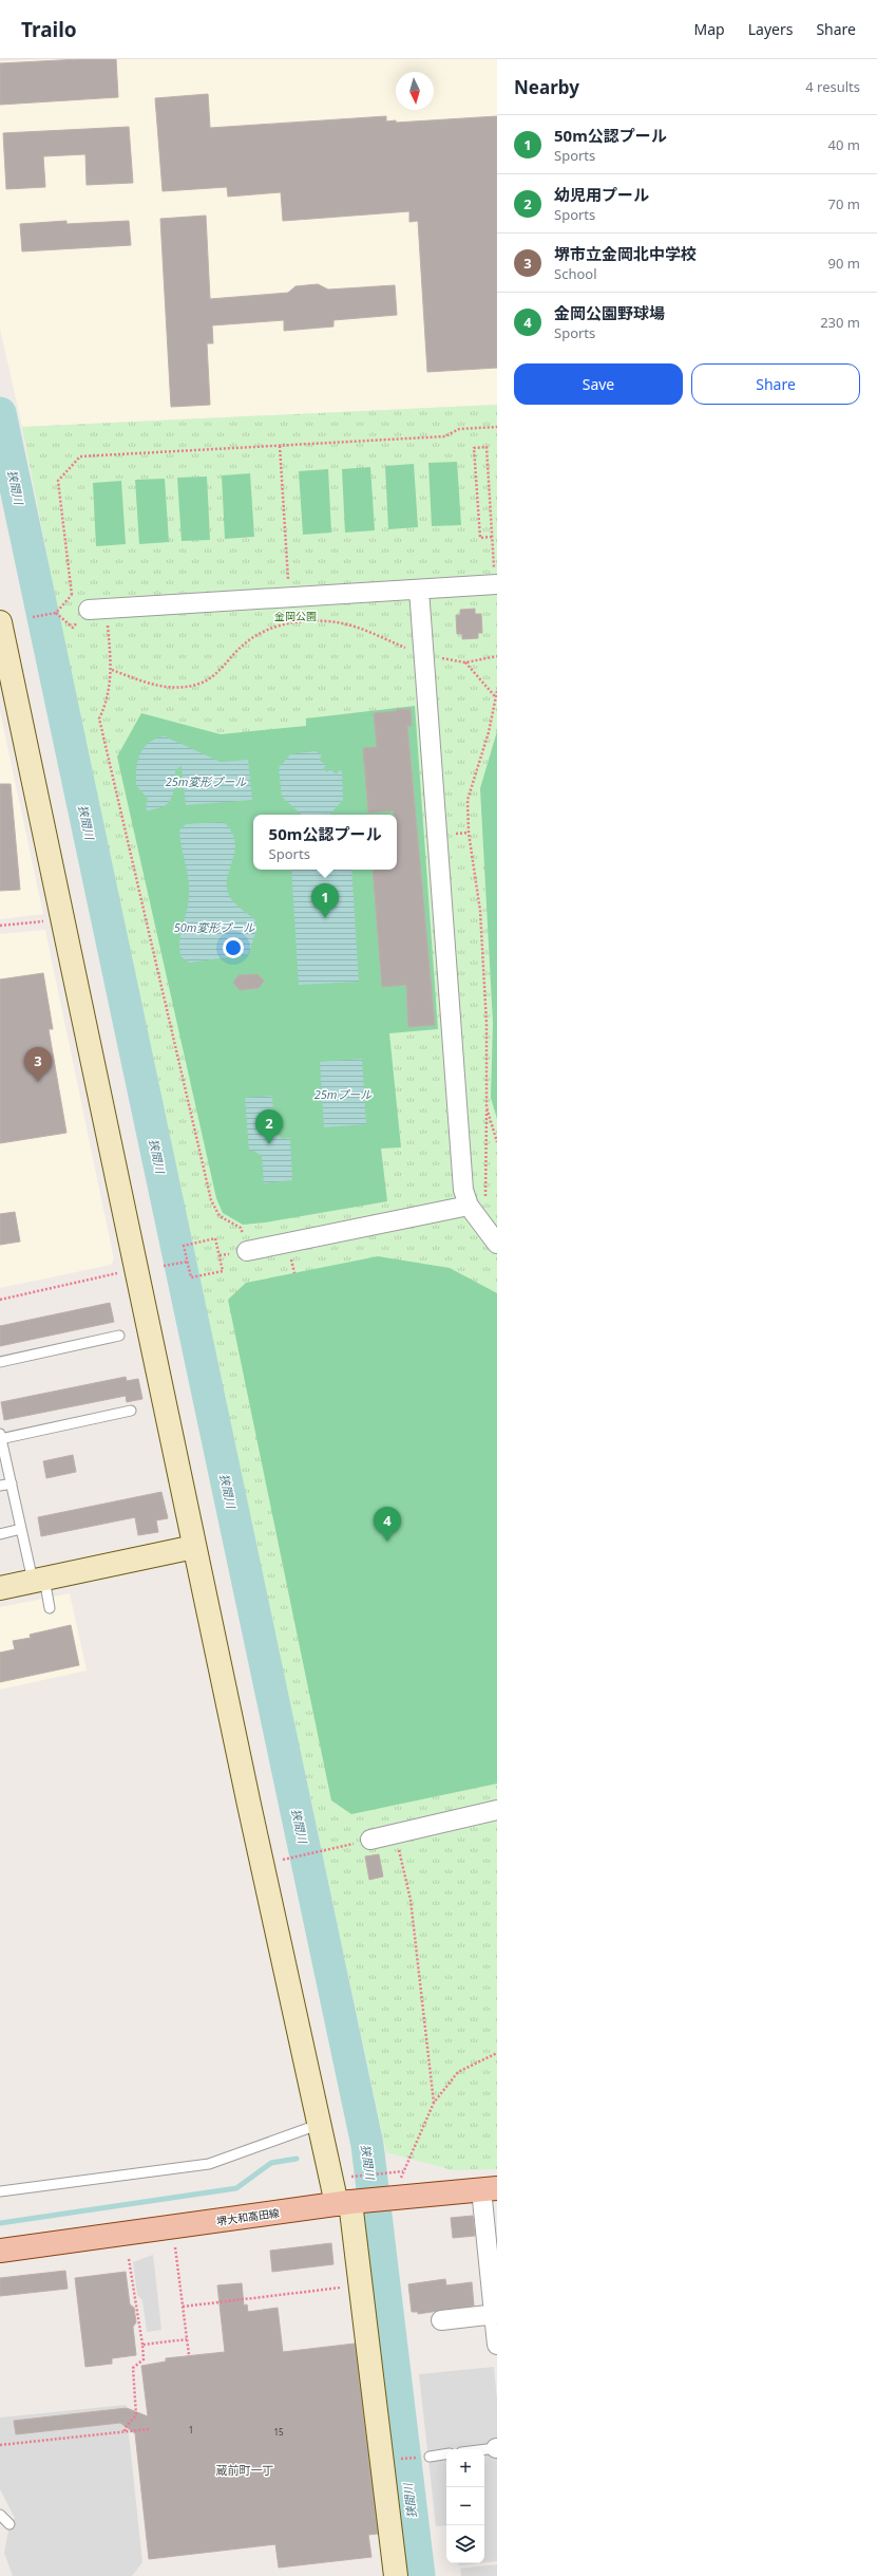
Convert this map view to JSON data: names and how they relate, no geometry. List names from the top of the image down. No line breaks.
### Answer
{"streets":{"main road":["堺大和高田線"]},"districts":["蔵前町一丁"],"water":["狭間川","25m変形プール","50m変形プール","25mプール"],"parks":["金岡公園"],"house_numbers":["1","15"],"north":"bottom","page":{"header":"Trailo","nav":["Map","Layers","Share"],"heading":["Nearby","4 results"],"list":[{"mark":"1","name":"50m公認プール","note":"Sports","value":"40 m"},{"mark":"2","name":"幼児用プール","note":"Sports","value":"70 m"},{"mark":"3","name":"堺市立金岡北中学校","note":"School","value":"90 m"},{"mark":"4","name":"金岡公園野球場","note":"Sports","value":"230 m"}],"buttons":["Save","Share"],"popup":["50m公認プール","Sports"],"pins":["1","3","2","4"],"map_buttons":["+","−"]}}
